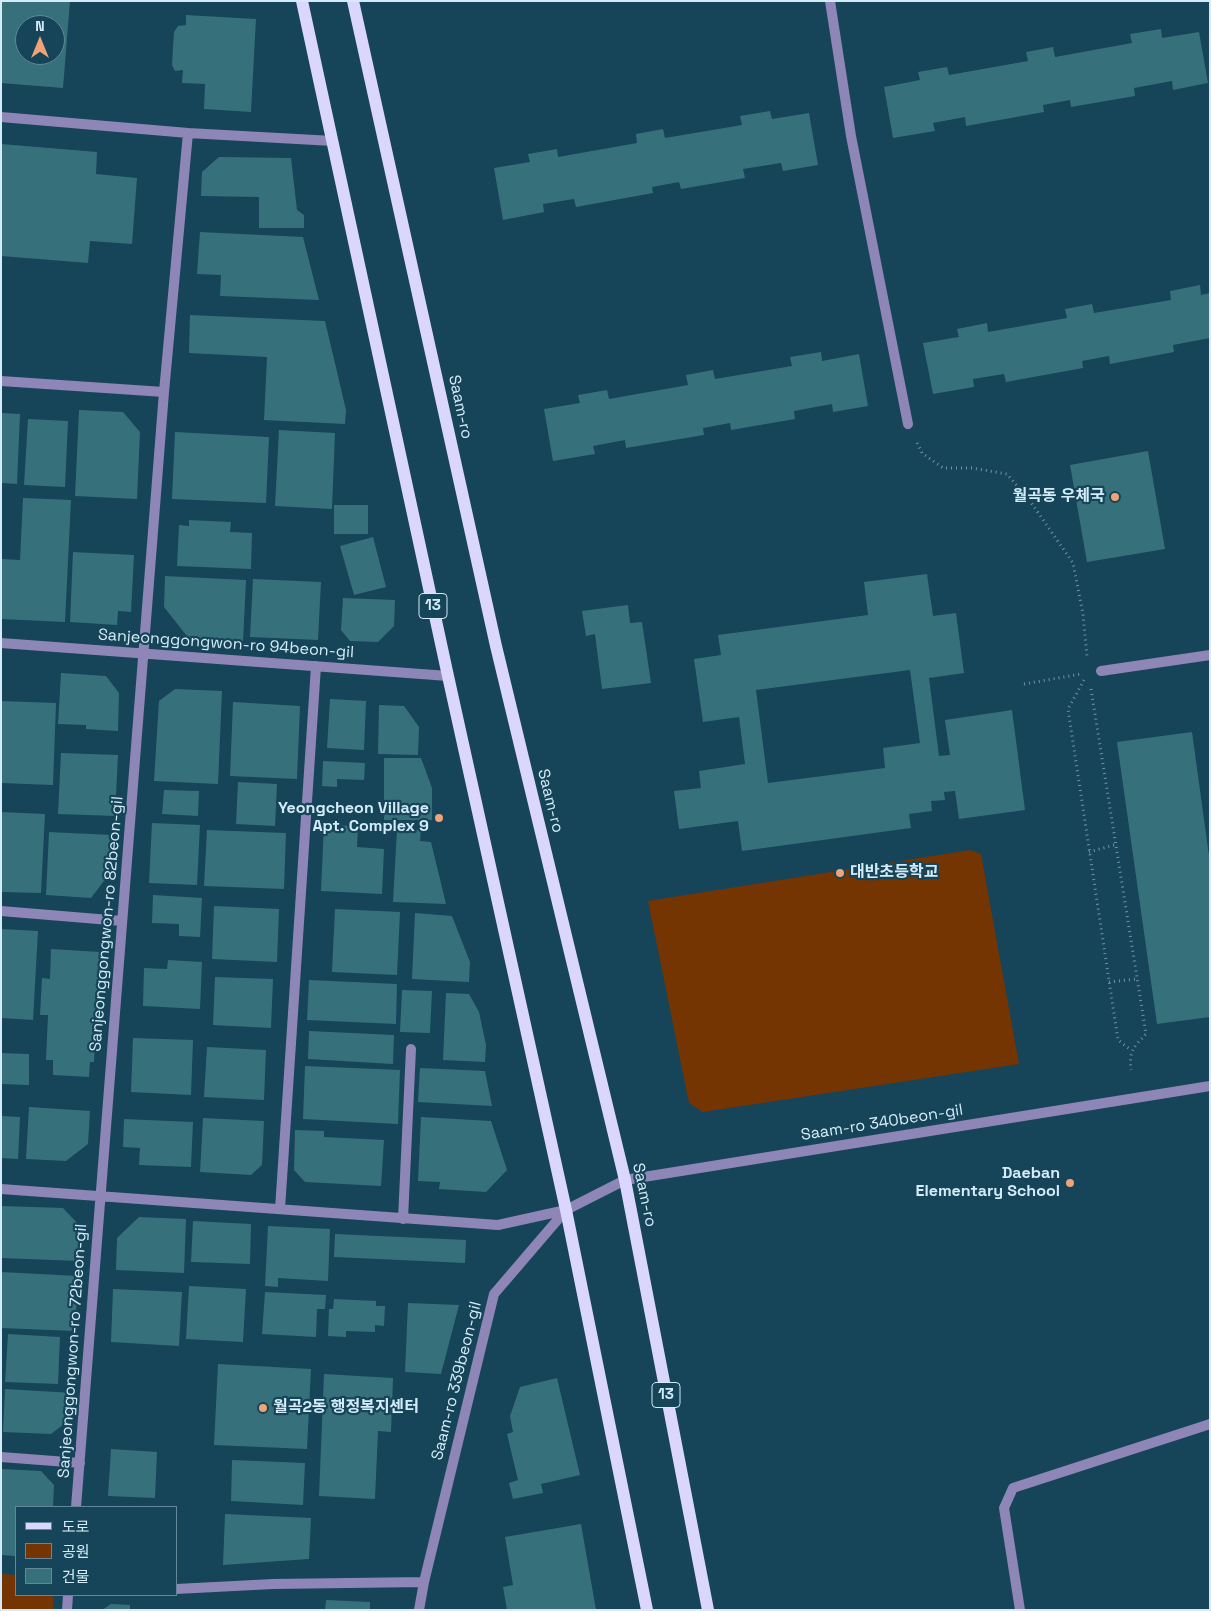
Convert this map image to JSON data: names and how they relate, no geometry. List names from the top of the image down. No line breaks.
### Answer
{"streets":{"main road":["Saam-ro","13"],"street":["Sanjeonggongwon-ro 94beon-gil","Sanjeonggongwon-ro 82beon-gil","Saam-ro 340beon-gil","Sanjeonggongwon-ro 72beon-gil","Saam-ro 339beon-gil"]},"crossings":[["Saam-ro","Saam-ro 340beon-gil"],["13","Sanjeonggongwon-ro 94beon-gil"],["13","Saam-ro 340beon-gil"],["13","Saam-ro 339beon-gil"],["Sanjeonggongwon-ro 94beon-gil","Sanjeonggongwon-ro 82beon-gil"],["Sanjeonggongwon-ro 82beon-gil","Sanjeonggongwon-ro 72beon-gil"],["Saam-ro 340beon-gil","Saam-ro 339beon-gil"]],"places":["월곡동 우체국","Yeongcheon Village Apt. Complex 9","대반초등학교","Daeban Elementary School","월곡2동 행정복지센터"],"legend":["도로","공원","건물"],"north":"top"}
